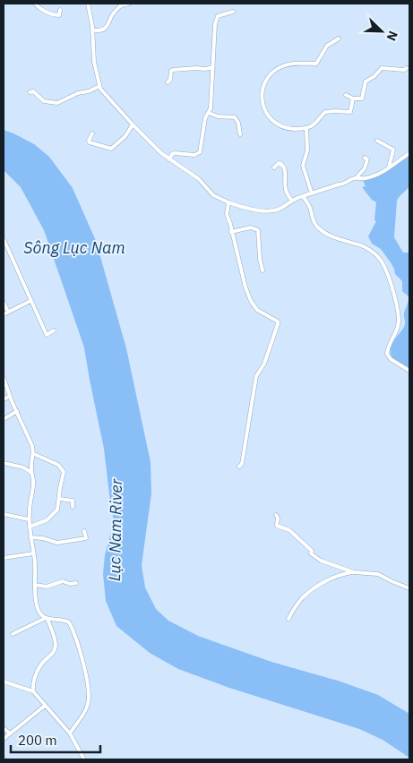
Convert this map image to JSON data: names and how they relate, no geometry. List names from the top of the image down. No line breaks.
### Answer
{"water":["Sông Lục Nam","Lục Nam River"],"scale_bar":"200 m","north":"bottom right"}
